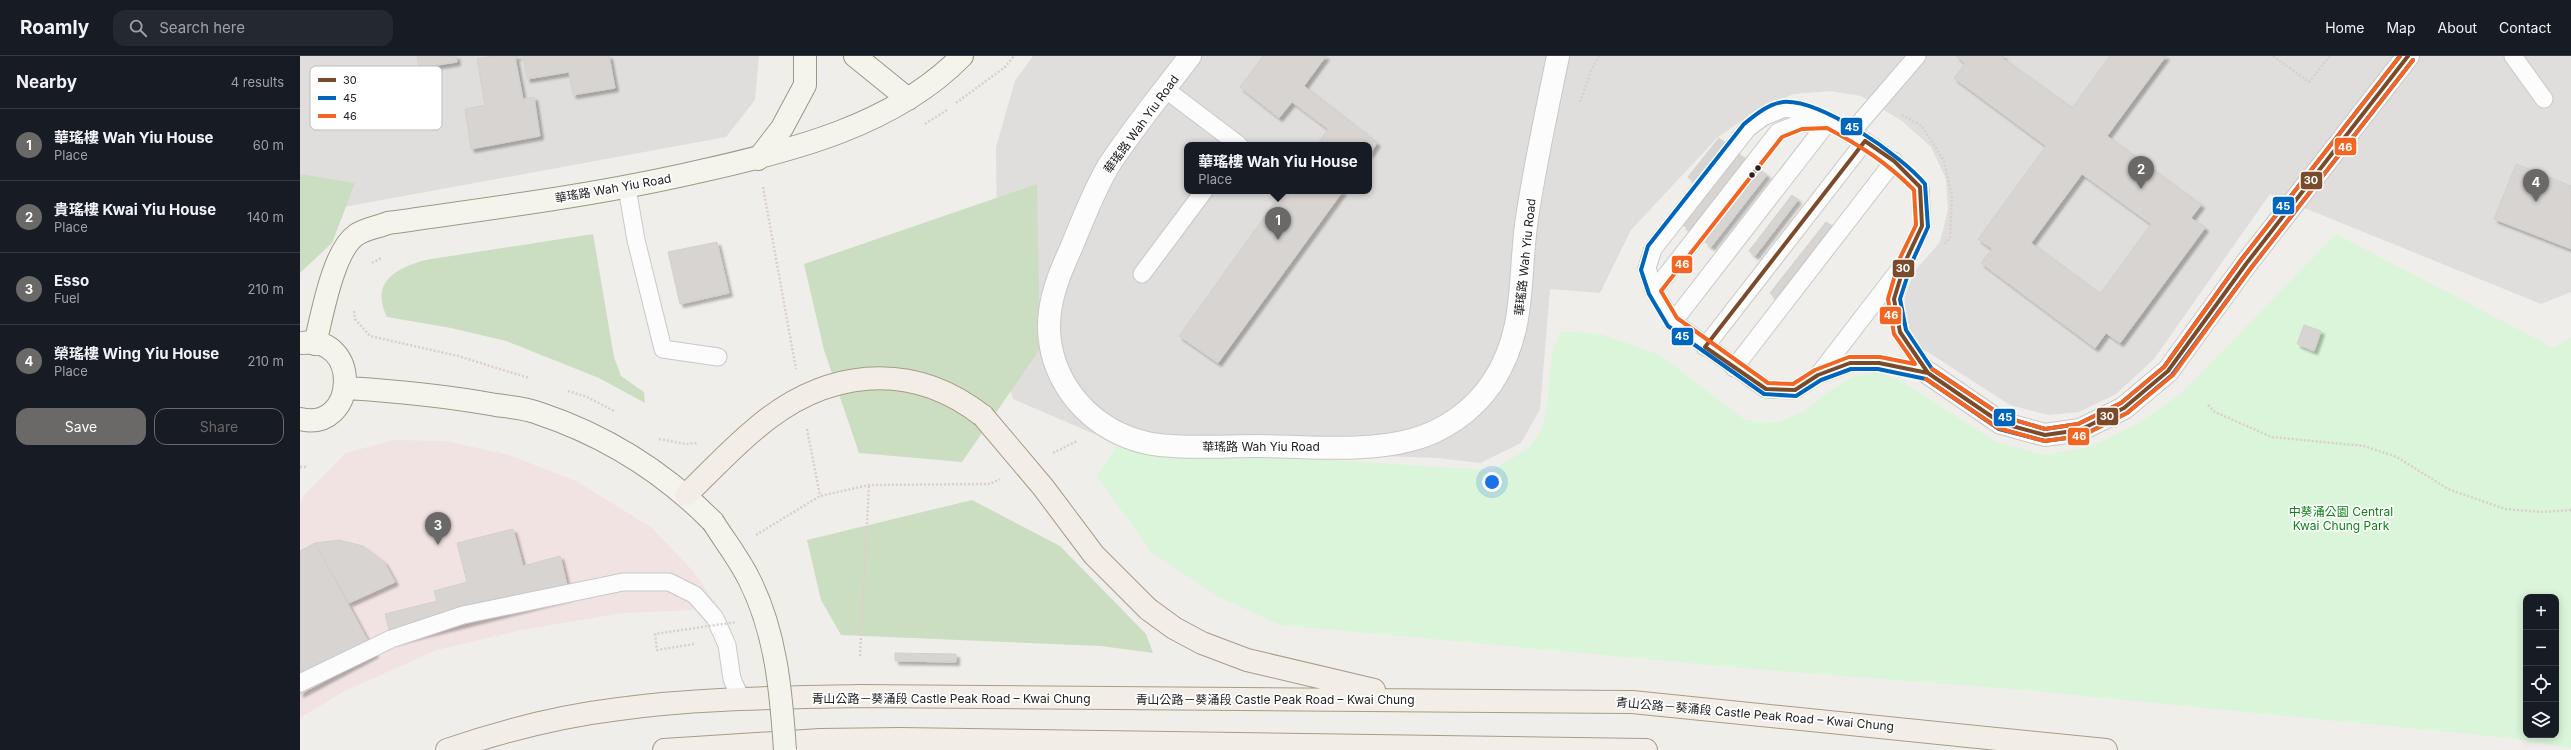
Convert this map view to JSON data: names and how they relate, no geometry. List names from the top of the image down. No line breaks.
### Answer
{"streets":{"main road":["青山公路－葵涌段 Castle Peak Road – Kwai Chung"],"street":["華瑤路 Wah Yiu Road"]},"parks":["中葵涌公園 Central Kwai Chung Park"],"lines":["transit line 30","transit line 45","transit line 46"],"legend":["30","45","46"],"page":{"header":"Roamly","search":"Search here","nav":["Home","Map","About","Contact"],"heading":["Nearby","4 results"],"list":[{"mark":"1","name":"華瑤樓 Wah Yiu House","note":"Place","value":"60 m"},{"mark":"2","name":"貴瑤樓 Kwai Yiu House","note":"Place","value":"140 m"},{"mark":"3","name":"Esso","note":"Fuel","value":"210 m"},{"mark":"4","name":"榮瑤樓 Wing Yiu House","note":"Place","value":"210 m"}],"popup":["華瑤樓 Wah Yiu House","Place"],"pins":["2","4","1","3"],"buttons":["Save","Share"],"map_buttons":["+","−"]}}
